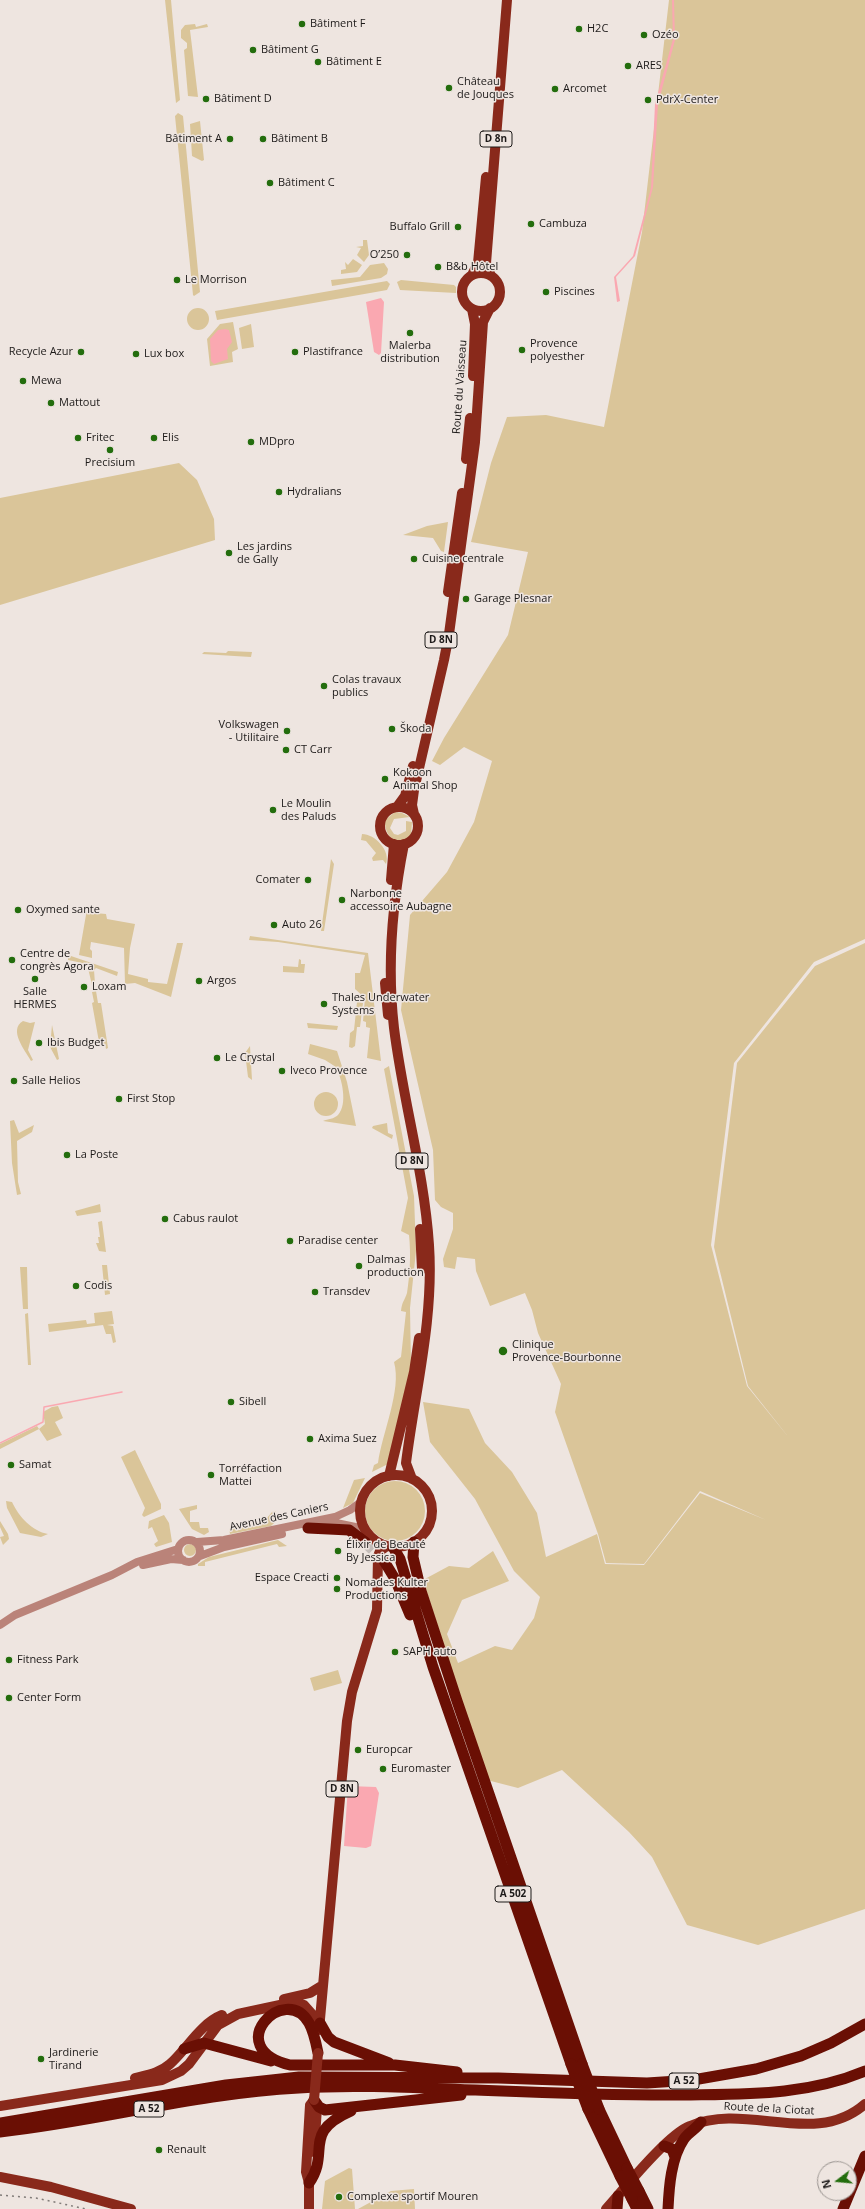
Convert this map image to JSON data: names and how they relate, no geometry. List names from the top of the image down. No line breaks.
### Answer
{"streets":{"highway":["A 502","A 52"],"main road":["D 8n","Route du Vaisseau","D 8N","Route de la Ciotat"],"street":["Avenue des Caniers"]},"crossings":[["D 8n","Route du Vaisseau"],["D 8n","D 8N"],["Route du Vaisseau","D 8N"],["D 8N","Avenue des Caniers"],["D 8N","A 502"],["Avenue des Caniers","A 502"]],"places":["Bâtiment F","H2C","Ozéo","Bâtiment G","Bâtiment E","ARES","Château de Jouques","Arcomet","Bâtiment D","PdrX-Center","Bâtiment A","Bâtiment B","Bâtiment C","Cambuza","Buffalo Grill","O’250","B&b Hôtel","Le Morrison","Piscines","Malerba distribution","Provence polyesther","Recycle Azur","Plastifrance","Lux box","Mewa","Mattout","Fritec","Elis","MDpro","Precisium","Hydralians","Les jardins de Gally","Cuisine centrale","Garage Plesnar","Colas travaux publics","Škoda","Volkswagen - Utilitaire","CT Carr","Kokoon Animal Shop","Le Moulin des Paluds","Comater","Narbonne accessoire Aubagne","Oxymed sante","Auto 26","Centre de congrès Agora","Salle HERMES","Argos","Loxam","Thales Underwater Systems","Ibis Budget","Le Crystal","Iveco Provence","Salle Helios","First Stop","La Poste","Cabus raulot","Paradise center","Dalmas production","Codis","Transdev","Clinique Provence-Bourbonne","Sibell","Axima Suez","Samat","Torréfaction Mattei","Élixir de Beauté By Jessica","Espace Creacti","Nomades Kulter Productions","SAPH auto","Fitness Park","Center Form","Europcar","Euromaster","Jardinerie Tirand","Renault","Complexe sportif Mouren"],"north":"left"}
